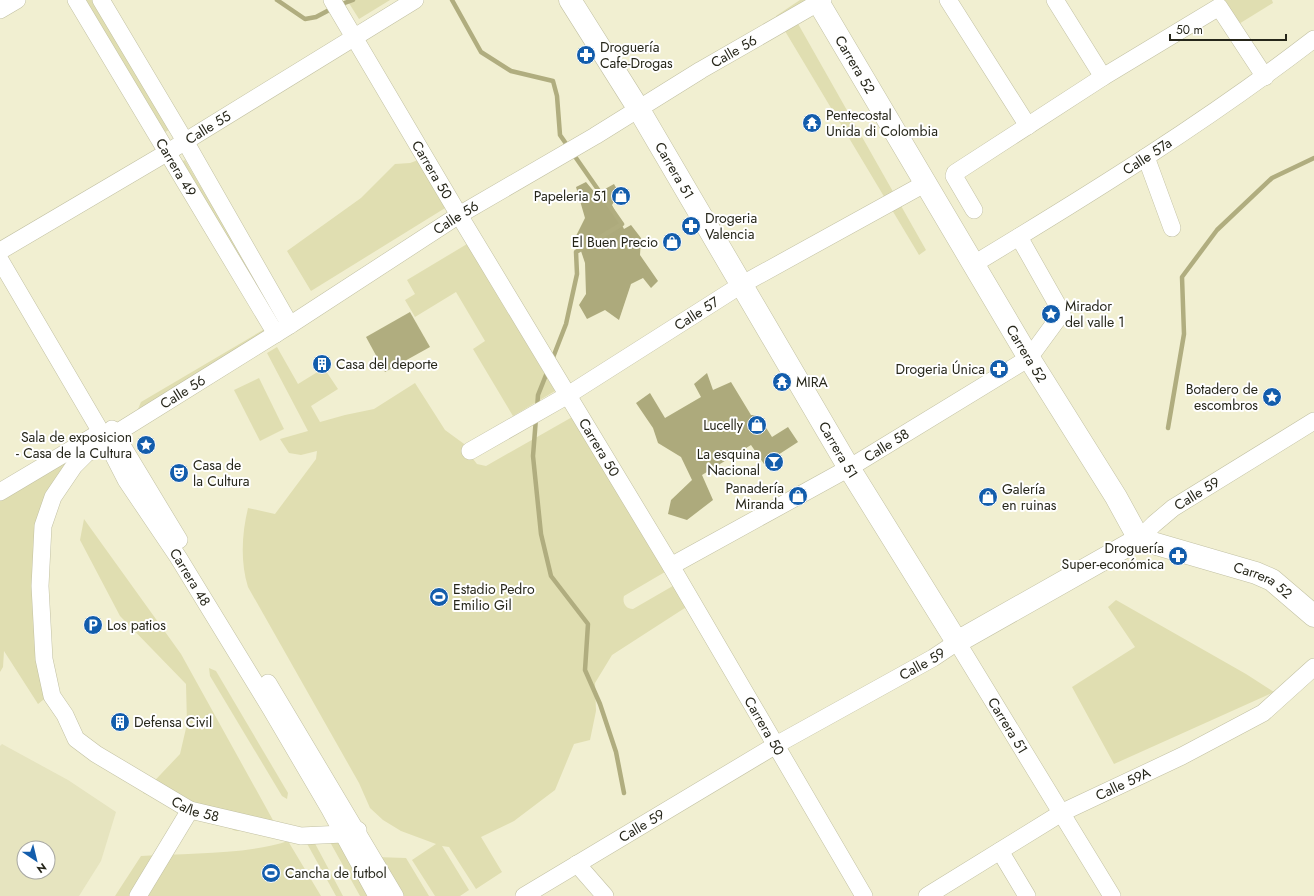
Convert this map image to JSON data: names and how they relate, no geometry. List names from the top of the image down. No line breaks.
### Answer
{"streets":{"main road":["Carrera 52","Carrera 51","Calle 59"],"street":["Calle 56","Calle 55","Calle 57a","Carrera 49","Carrera 50","Calle 57","Calle 58","Carrera 48","Calle 59A"]},"crossings":[["Calle 56","Carrera 52"],["Calle 56","Carrera 49"],["Calle 56","Carrera 50"],["Calle 56","Carrera 51"],["Calle 56","Calle 58"],["Calle 56","Carrera 48"],["Carrera 52","Calle 57a"],["Carrera 52","Calle 57"],["Carrera 52","Calle 58"],["Carrera 52","Calle 59"],["Calle 55","Carrera 49"],["Calle 55","Carrera 50"],["Calle 57a","Calle 58"],["Carrera 50","Calle 57"],["Carrera 50","Calle 58"],["Carrera 50","Calle 59"],["Carrera 51","Calle 57"],["Carrera 51","Calle 58"],["Carrera 51","Calle 59"],["Carrera 51","Calle 59A"],["Calle 58","Carrera 48"]],"places":{"pharmacy":["Droguería Cafe-Drogas","Drogeria Valencia","Drogeria Única","Droguería Super-económica"],"temple":["Pentecostal Unida di Colombia","MIRA"],"shop":["Papeleria 51","El Buen Precio","Lucelly","Panadería Miranda","Galería en ruinas"],"place":["Mirador del valle 1","Botadero de escombros","Sala de exposicion - Casa de la Cultura"],"building":["Casa del deporte","Defensa Civil"],"bar":["La esquina Nacional"],"theatre":["Casa de la Cultura"],"sports":["Estadio Pedro Emilio Gil","Cancha de futbol"],"parking":["Los patios"]},"scale_bar":"50 m","north":"bottom right"}
